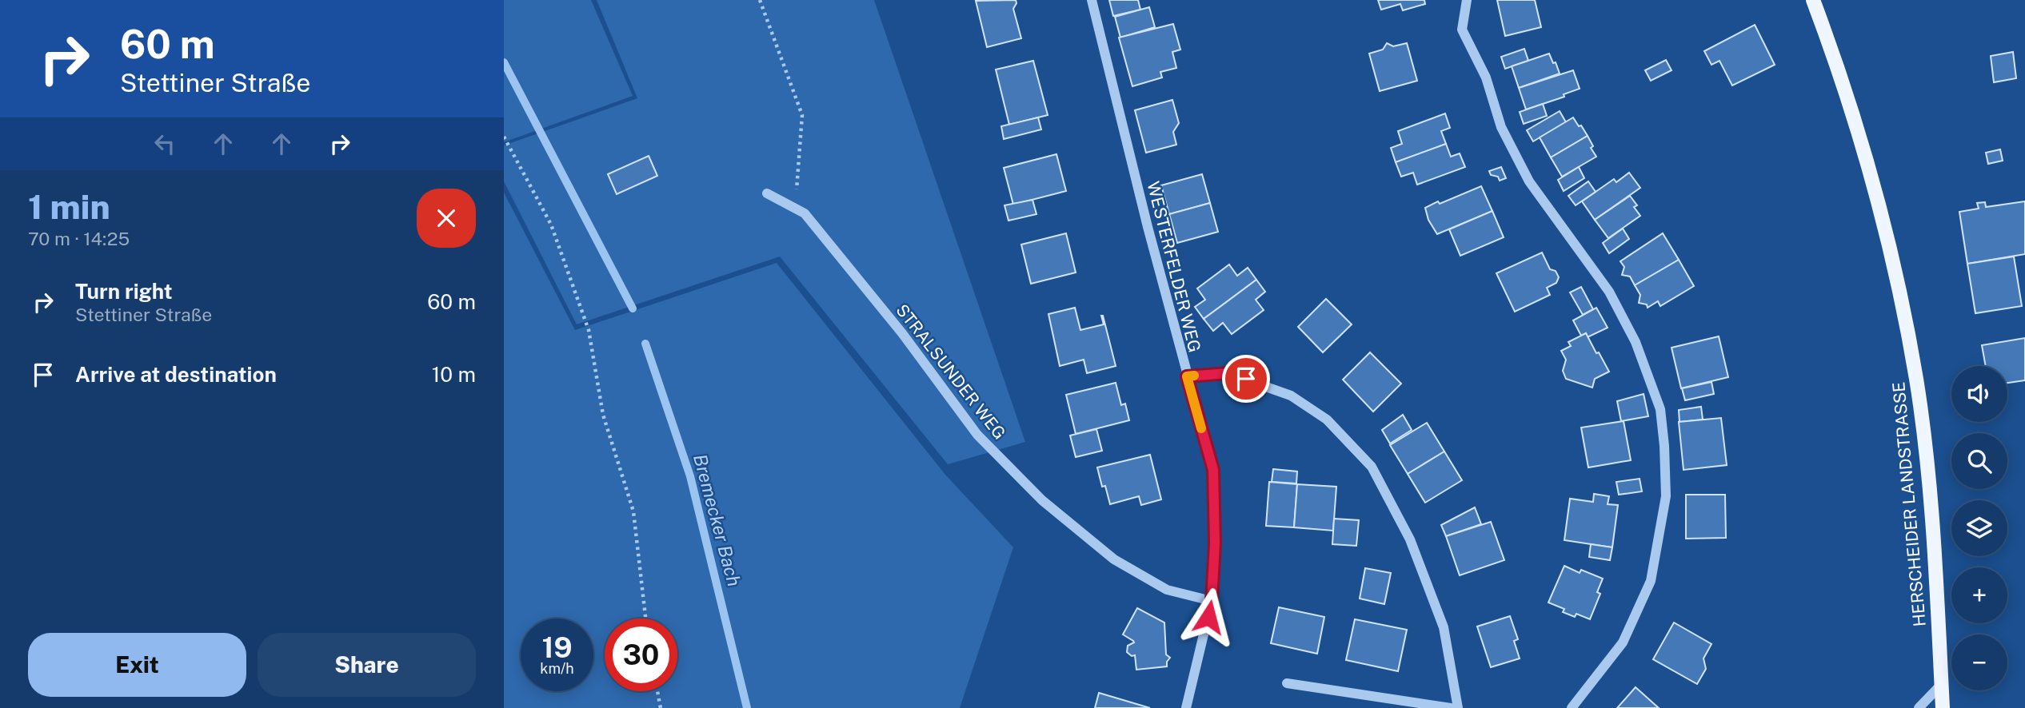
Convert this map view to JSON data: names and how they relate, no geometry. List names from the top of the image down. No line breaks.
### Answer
{"streets":{"main road":["HERSCHEIDER LANDSTRASSE"],"street":["WESTERFELDER WEG","STRALSUNDER WEG"]},"crossings":[["WESTERFELDER WEG","STRALSUNDER WEG"]],"water":["Bremecker Bach"],"page":{"turn":["60 m","Stettiner Straße"],"heading":["1 min","70 m · 14:25"],"list":[{"name":"Turn right","note":"Stettiner Straße","value":"60 m"},{"name":"Arrive at destination","value":"10 m"}],"map_buttons":["+","−"],"speed":"19 km/h","limit":"30","buttons":["Exit","Share"]}}
